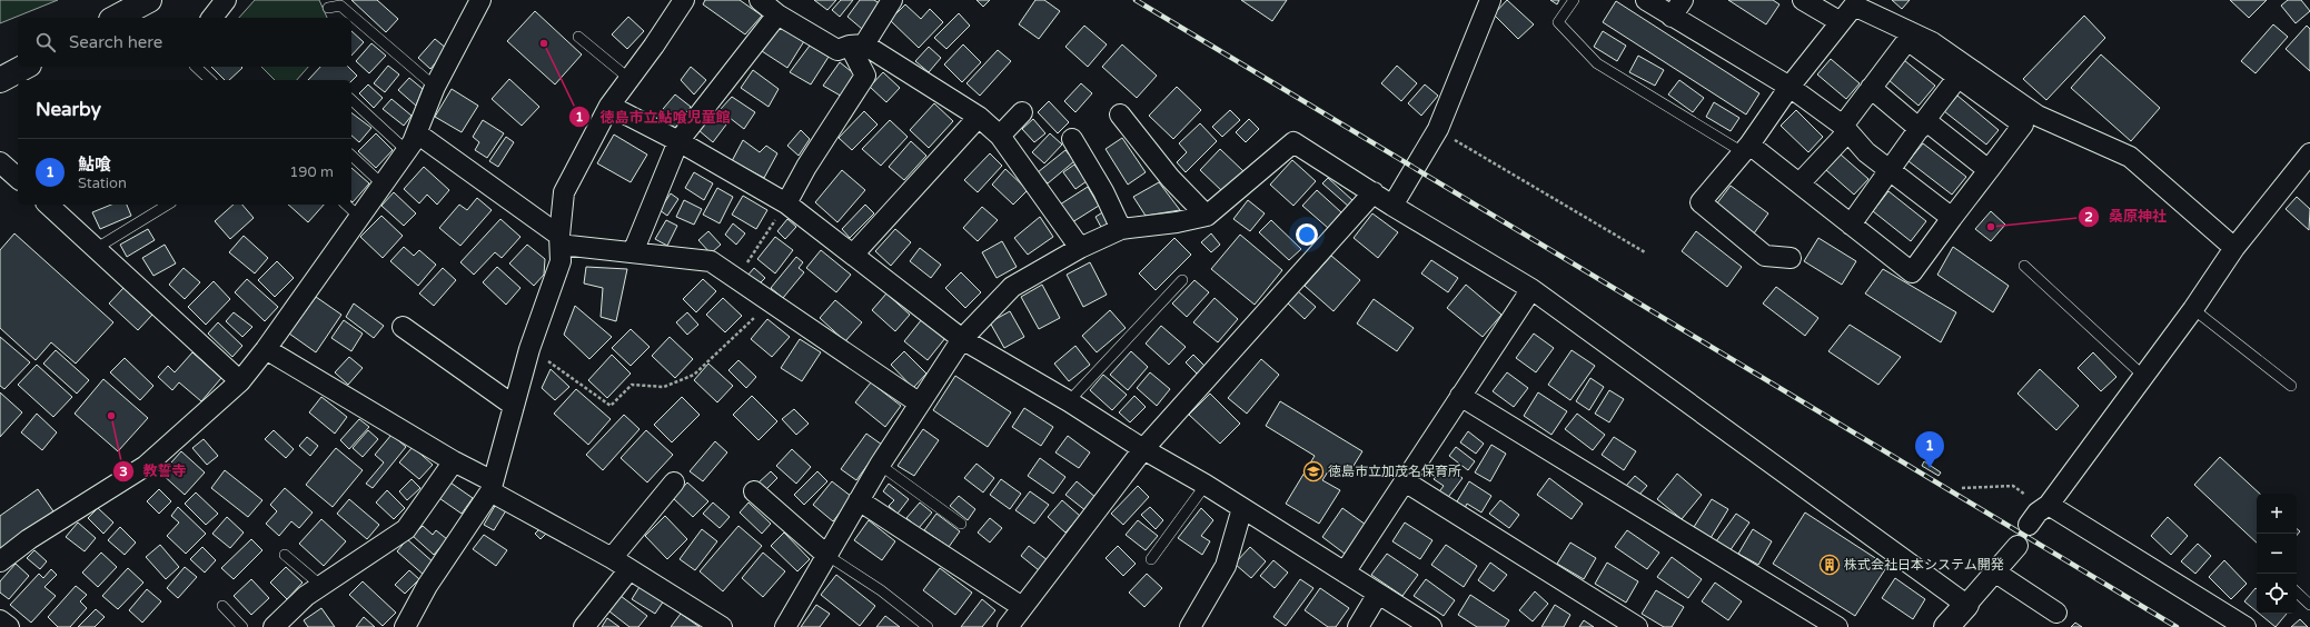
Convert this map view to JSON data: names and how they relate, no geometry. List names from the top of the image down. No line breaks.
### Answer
{"places":{"other":["徳島市立鮎喰児童館","桑原神社","教誓寺"],"school or university":["徳島市立加茂名保育所"],"building":["株式会社日本システム開発"]},"page":{"search":"Search here","heading":"Nearby","list":[{"mark":"1","name":"鮎喰","note":"Station","value":"190 m"}],"pins":"1","map_buttons":["+","−"]}}
